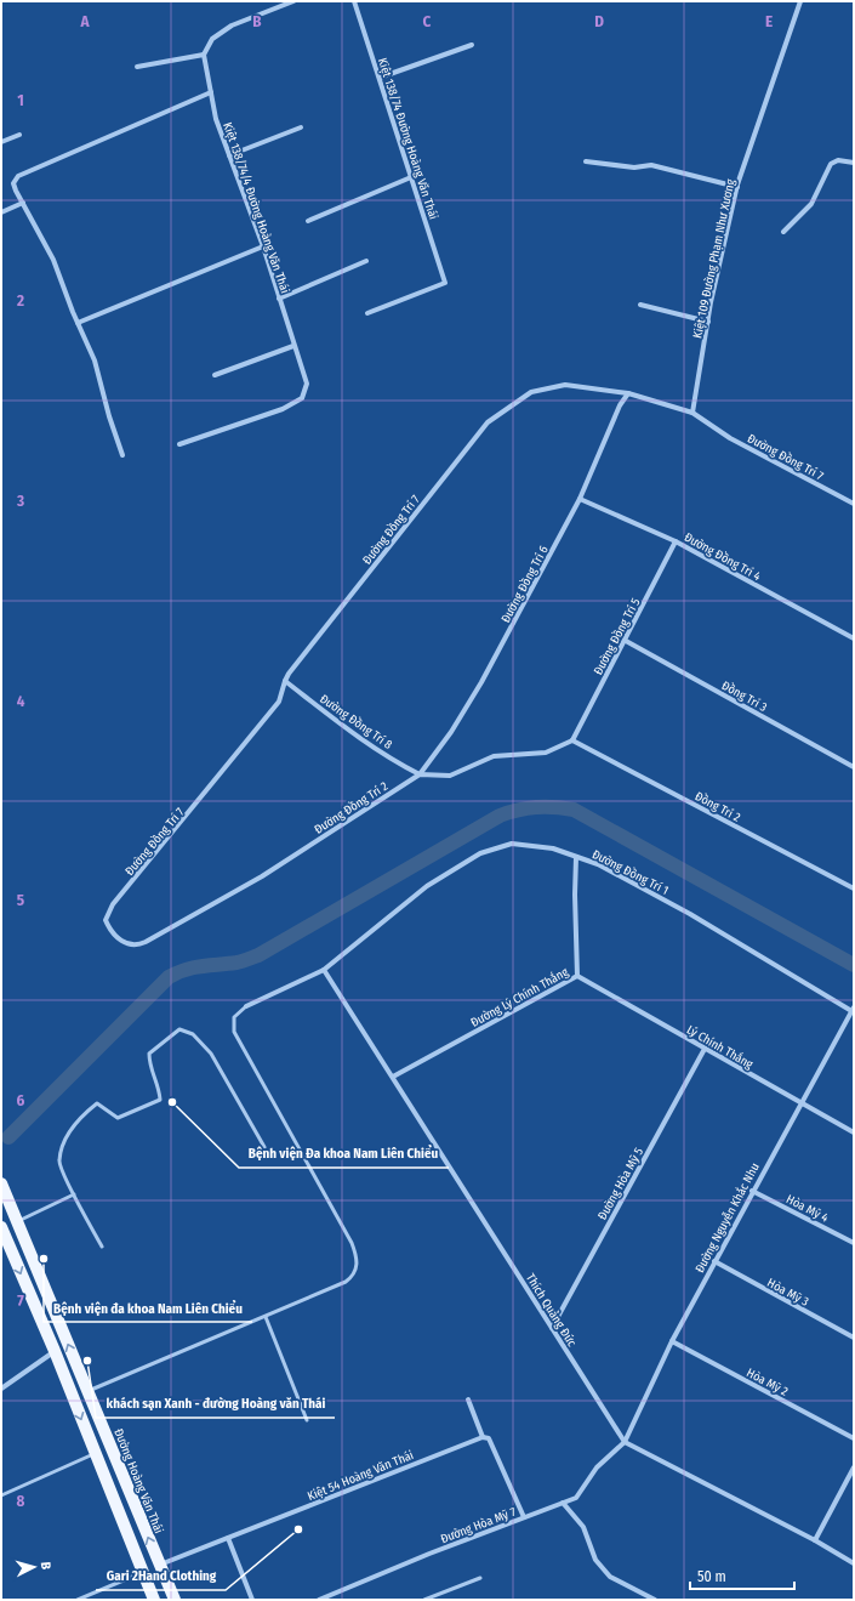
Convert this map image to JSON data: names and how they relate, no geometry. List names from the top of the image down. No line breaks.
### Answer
{"streets":{"main road":["Đường Hoàng Văn Thái"],"street":["Kiệt 138/74 Đường Hoàng Văn Thái","Kiệt 138/74/4 Đường Hoàng Văn Thái","Kiệt 109 Đường Phạm Như Xương","Đường Đồng Trí 7","Đường Đồng Trí 4","Đường Đồng Trí 6","Đường Đồng Trí 5","Đồng Trí 3","Đường Đồng Trí 8","Đồng Trí 2","Đường Đồng Trí 2","Đường Đồng Trí 1","Đường Lý Chính Thắng","Lý Chính Thắng","Đường Hòa Mỹ 5","Hòa Mỹ 4","Đường Nguyễn Khắc Nhu","Hòa Mỹ 3","Thích Quảng Đức","Hòa Mỹ 2","Kiệt 54 Hoàng Văn Thái","Đường Hòa Mỹ 7"]},"crossings":[["Kiệt 109 Đường Phạm Như Xương","Đường Đồng Trí 7"],["Đường Đồng Trí 7","Đường Đồng Trí 6"],["Đường Đồng Trí 7","Đường Đồng Trí 8"],["Đường Đồng Trí 7","Đường Đồng Trí 2"],["Đường Đồng Trí 4","Đường Đồng Trí 6"],["Đường Đồng Trí 4","Đường Đồng Trí 5"],["Đường Đồng Trí 6","Đường Đồng Trí 8"],["Đường Đồng Trí 6","Đường Đồng Trí 2"],["Đường Đồng Trí 5","Đồng Trí 3"],["Đường Đồng Trí 5","Đồng Trí 2"],["Đường Đồng Trí 8","Đường Đồng Trí 2"],["Đường Đồng Trí 1","Đường Lý Chính Thắng"],["Đường Đồng Trí 1","Đường Nguyễn Khắc Nhu"],["Đường Đồng Trí 1","Thích Quảng Đức"],["Đường Lý Chính Thắng","Lý Chính Thắng"],["Đường Lý Chính Thắng","Thích Quảng Đức"],["Lý Chính Thắng","Đường Hòa Mỹ 5"],["Lý Chính Thắng","Đường Nguyễn Khắc Nhu"],["Đường Hòa Mỹ 5","Thích Quảng Đức"],["Hòa Mỹ 4","Đường Nguyễn Khắc Nhu"],["Đường Nguyễn Khắc Nhu","Hòa Mỹ 3"],["Đường Nguyễn Khắc Nhu","Thích Quảng Đức"],["Đường Nguyễn Khắc Nhu","Hòa Mỹ 2"],["Đường Nguyễn Khắc Nhu","Đường Hòa Mỹ 7"],["Thích Quảng Đức","Đường Hòa Mỹ 7"],["Kiệt 54 Hoàng Văn Thái","Đường Hoàng Văn Thái"]],"places":["Bệnh viện Đa khoa Nam Liên Chiểu","Bệnh viện đa khoa Nam Liên Chiểu","khách sạn Xanh - đường Hoàng văn Thái","Gari 2Hand Clothing"],"scale_bar":"50 m","north":"right","grid":{"columns":["A","B","C","D","E"],"rows":["1","2","3","4","5","6","7","8"]}}
